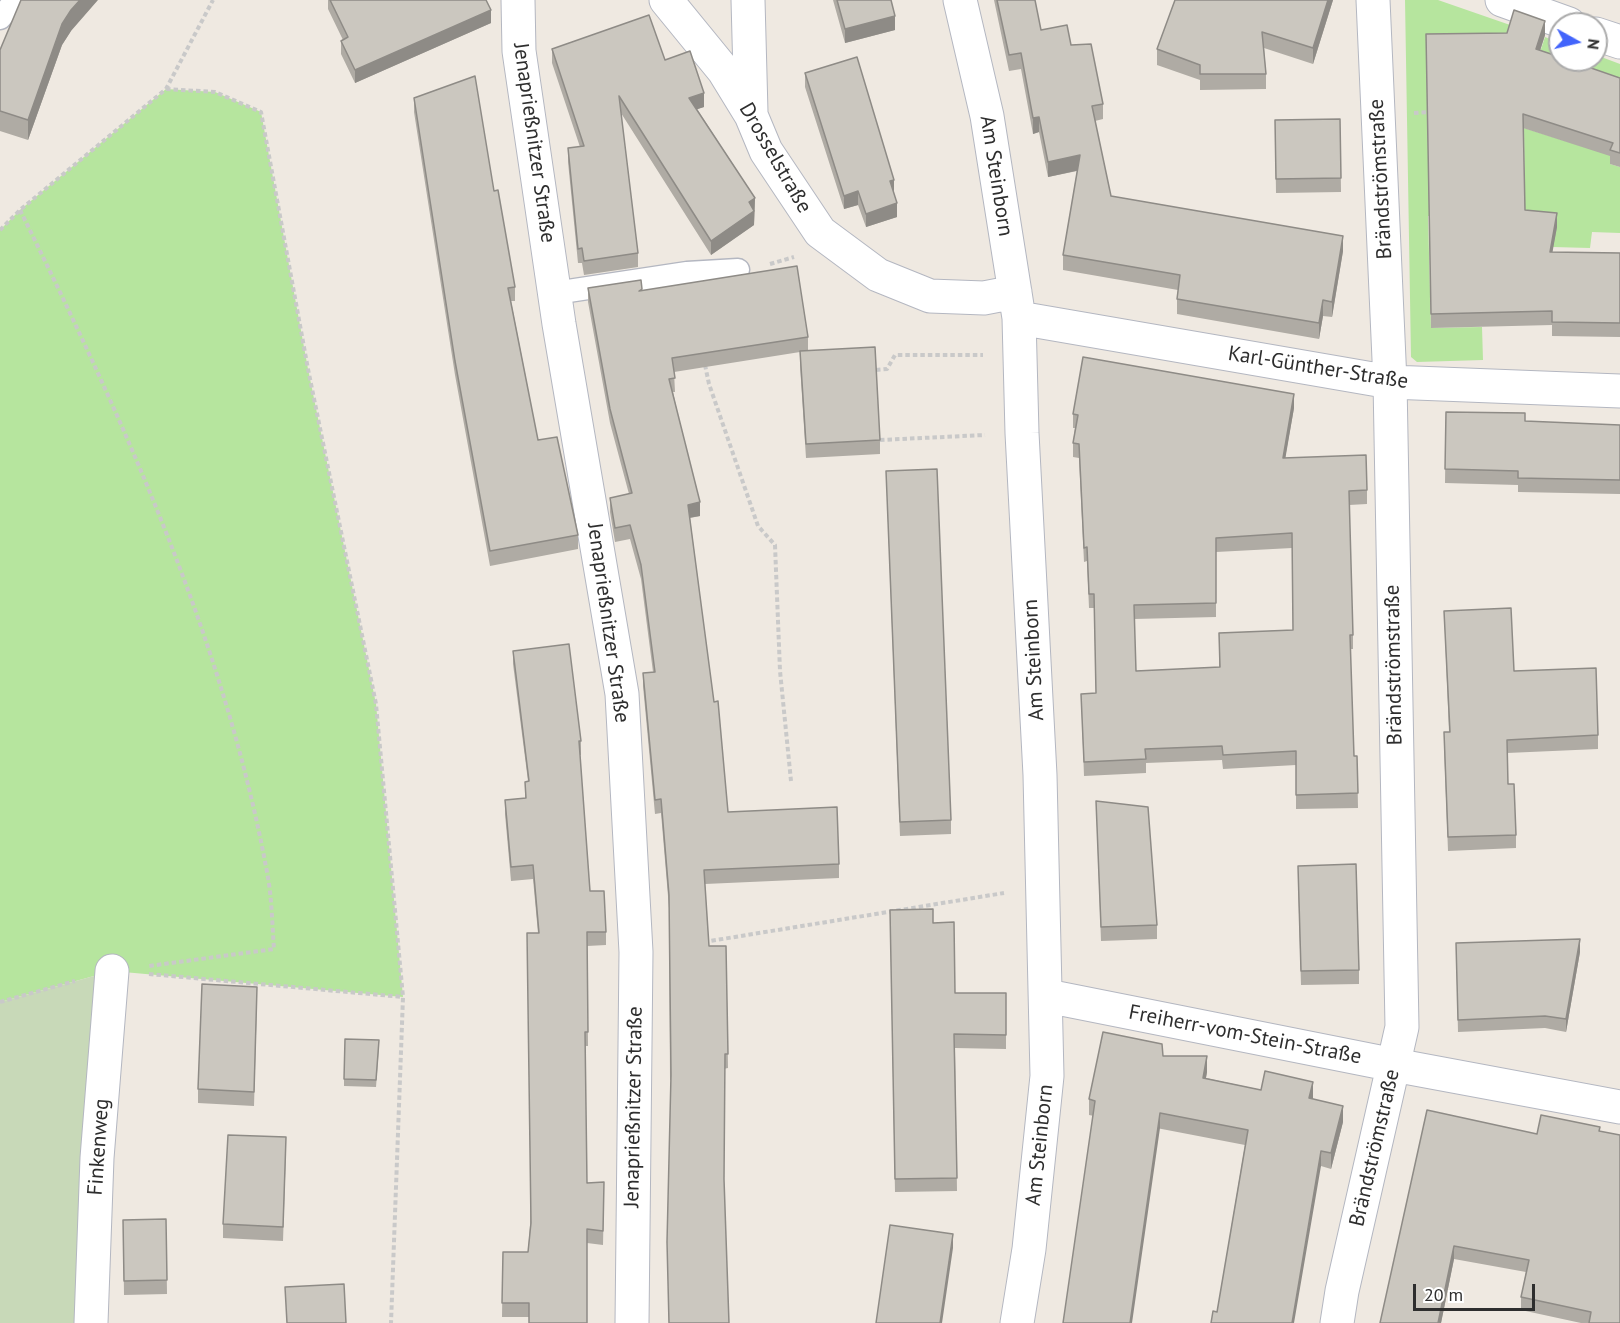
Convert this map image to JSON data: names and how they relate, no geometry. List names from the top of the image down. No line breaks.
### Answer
{"streets":{"street":["Jenaprießnitzer Straße","Drosselstraße","Am Steinborn","Brändströmstraße","Karl-Günther-Straße","Freiherr-vom-Stein-Straße","Finkenweg"]},"crossings":[["Drosselstraße","Am Steinborn"],["Drosselstraße","Karl-Günther-Straße"],["Am Steinborn","Karl-Günther-Straße"],["Am Steinborn","Freiherr-vom-Stein-Straße"],["Brändströmstraße","Karl-Günther-Straße"],["Brändströmstraße","Freiherr-vom-Stein-Straße"]],"scale_bar":"20 m","north":"right"}
